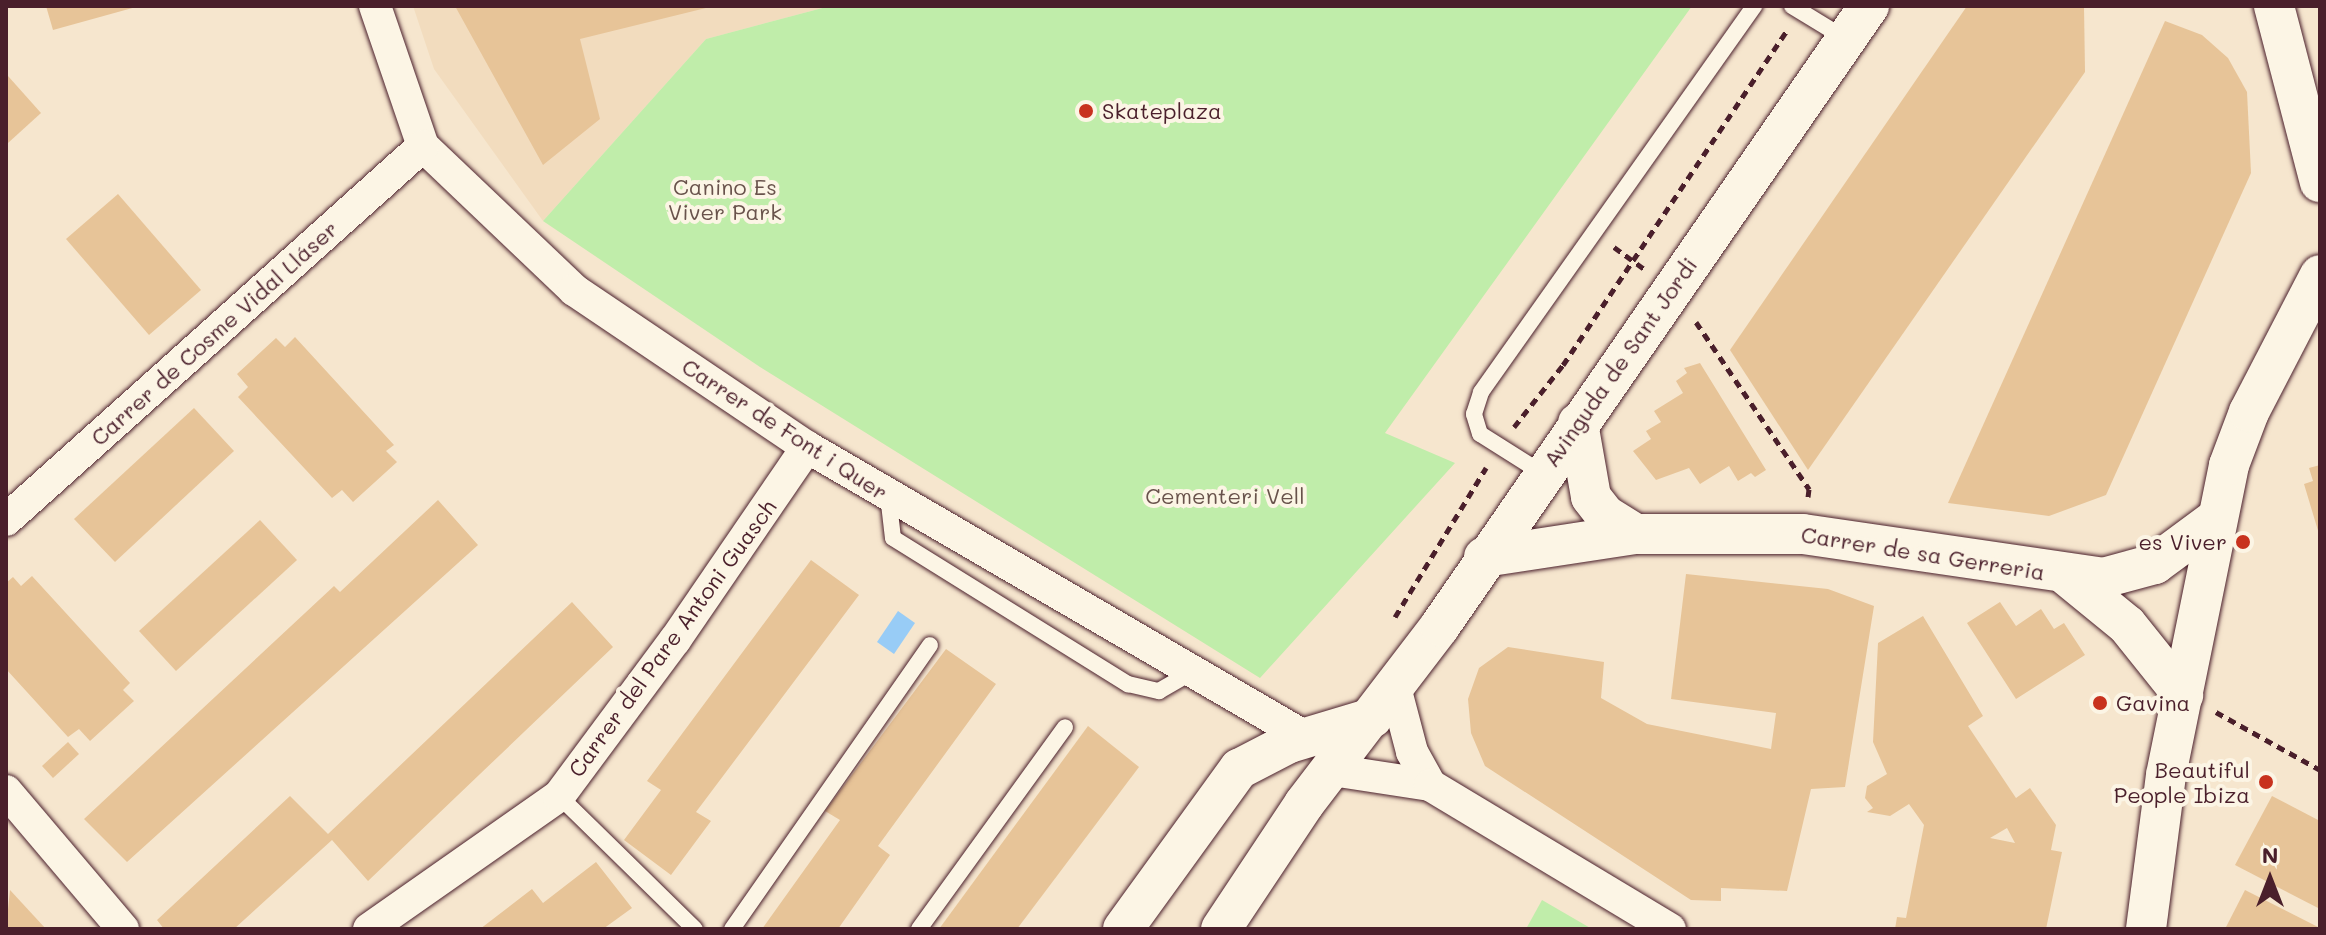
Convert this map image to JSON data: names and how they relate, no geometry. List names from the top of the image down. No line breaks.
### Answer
{"streets":{"street":["Carrer de Cosme Vidal Lláser","Avinguda de Sant Jordi","Carrer de Font i Quer","Carrer de sa Gerreria","Carrer del Pare Antoni Guasch"]},"crossings":[["Carrer de Cosme Vidal Lláser","Carrer de Font i Quer"],["Avinguda de Sant Jordi","Carrer de Font i Quer"],["Avinguda de Sant Jordi","Carrer de sa Gerreria"],["Carrer de Font i Quer","Carrer del Pare Antoni Guasch"]],"parks":["Canino Es Viver Park","Cementeri Vell"],"places":["Skateplaza","es Viver","Gavina","Beautiful People Ibiza"],"north":"top"}
